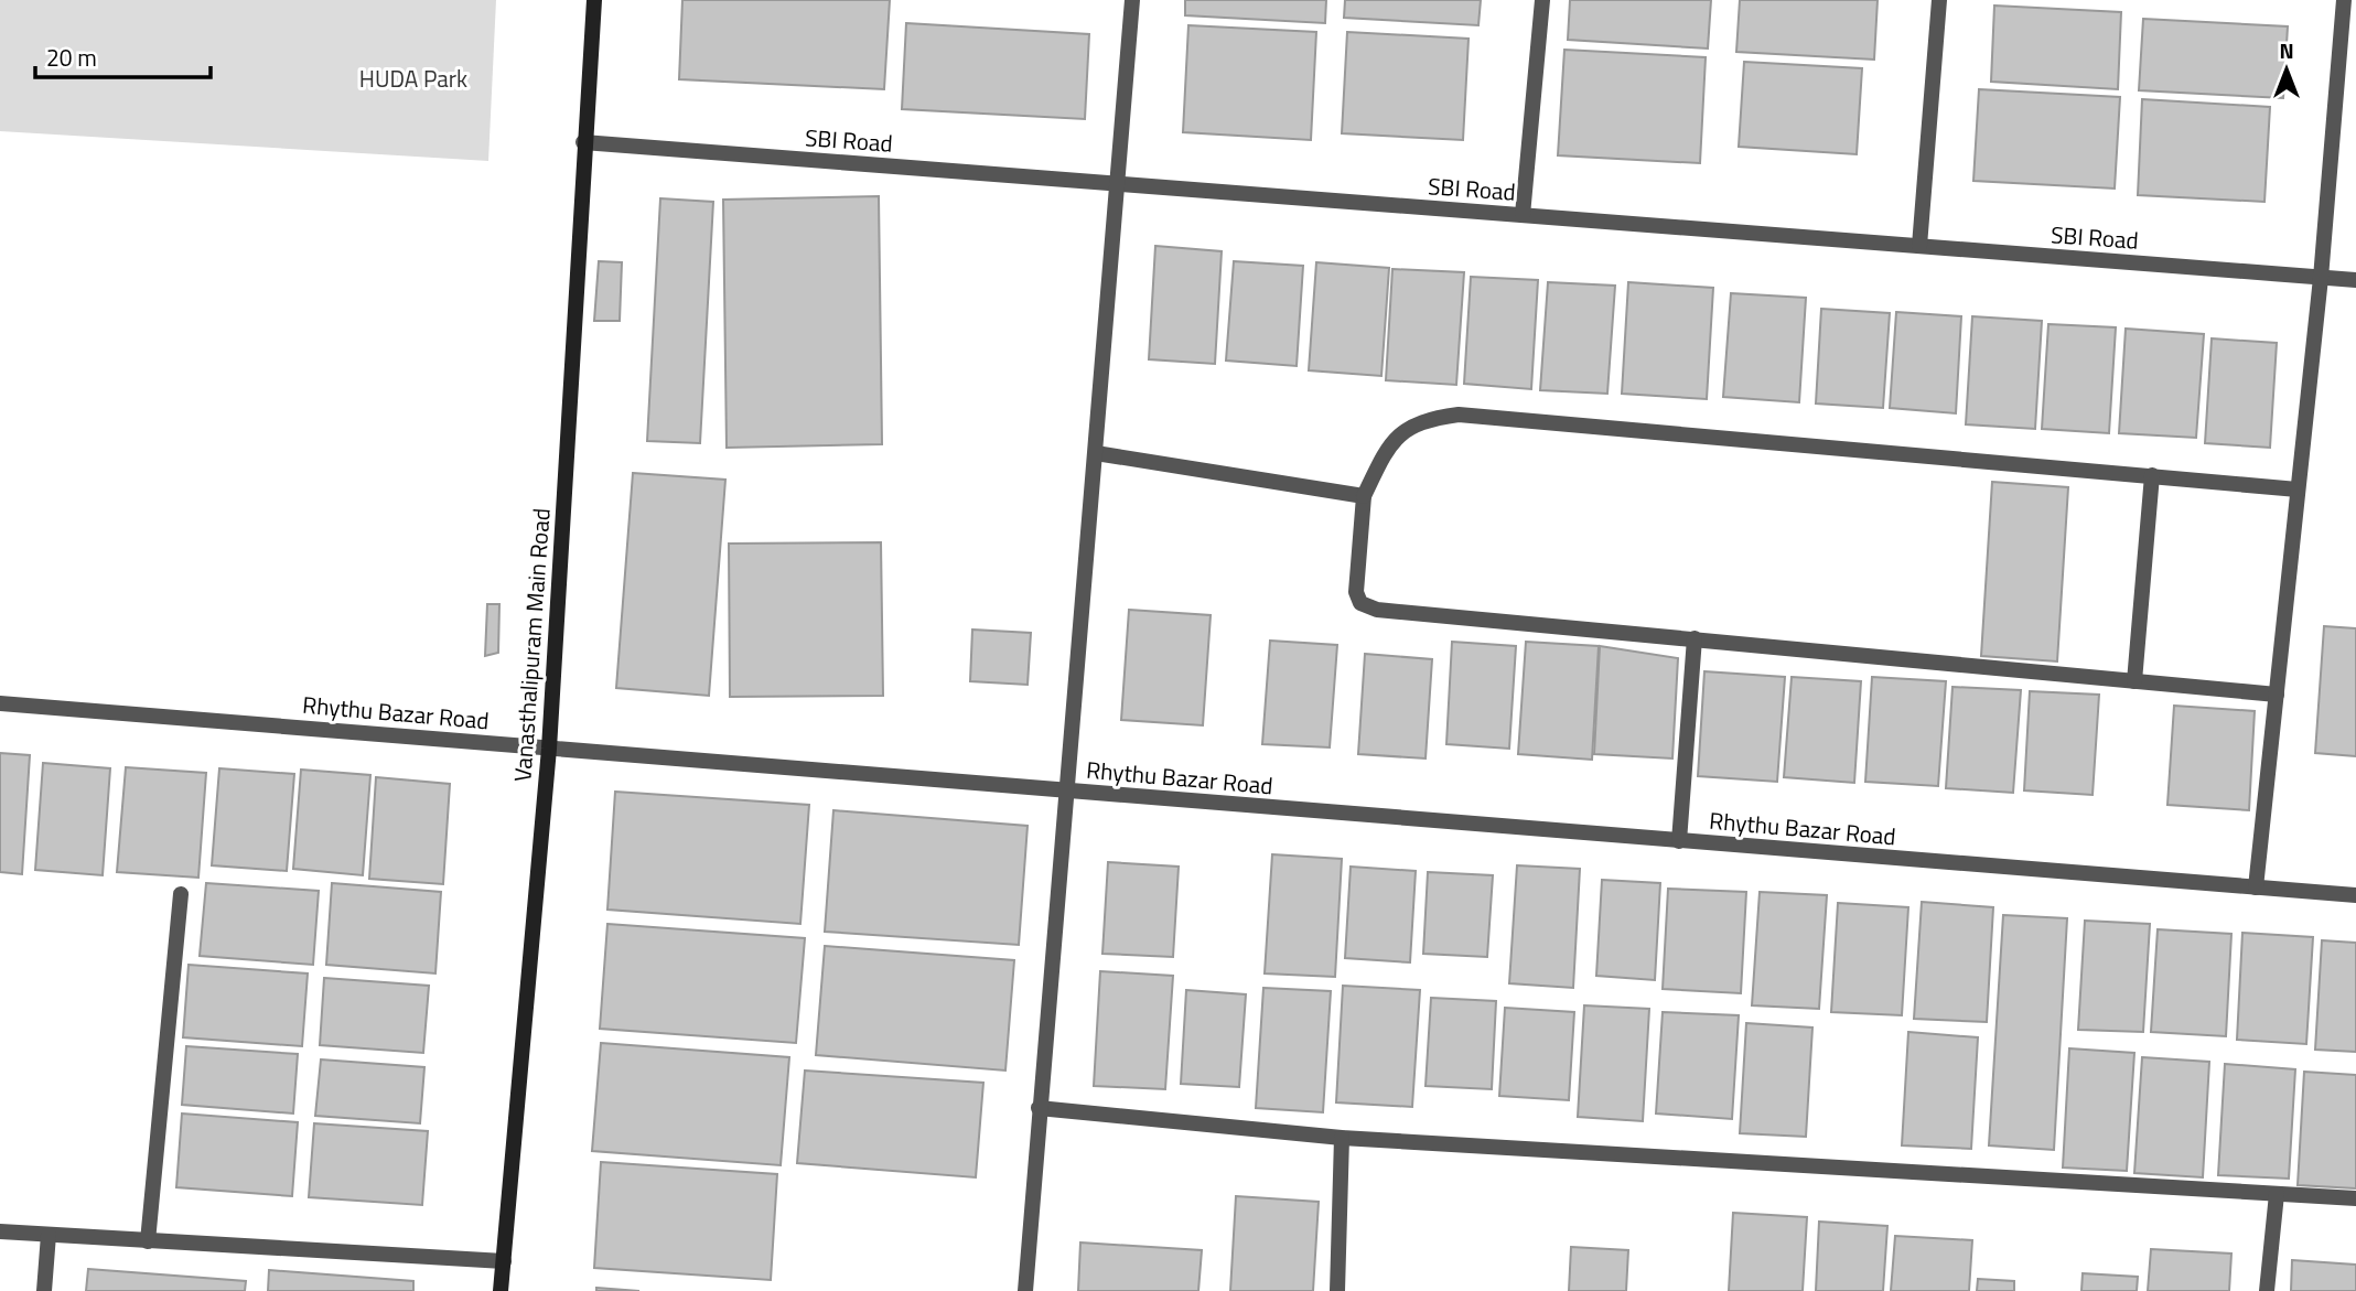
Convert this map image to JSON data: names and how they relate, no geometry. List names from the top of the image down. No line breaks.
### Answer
{"streets":{"street":["SBI Road","Vanasthalipuram Main Road","Rhythu Bazar Road"]},"crossings":[["SBI Road","Vanasthalipuram Main Road"],["Vanasthalipuram Main Road","Rhythu Bazar Road"]],"parks":["HUDA Park"],"scale_bar":"20 m","north":"top"}
